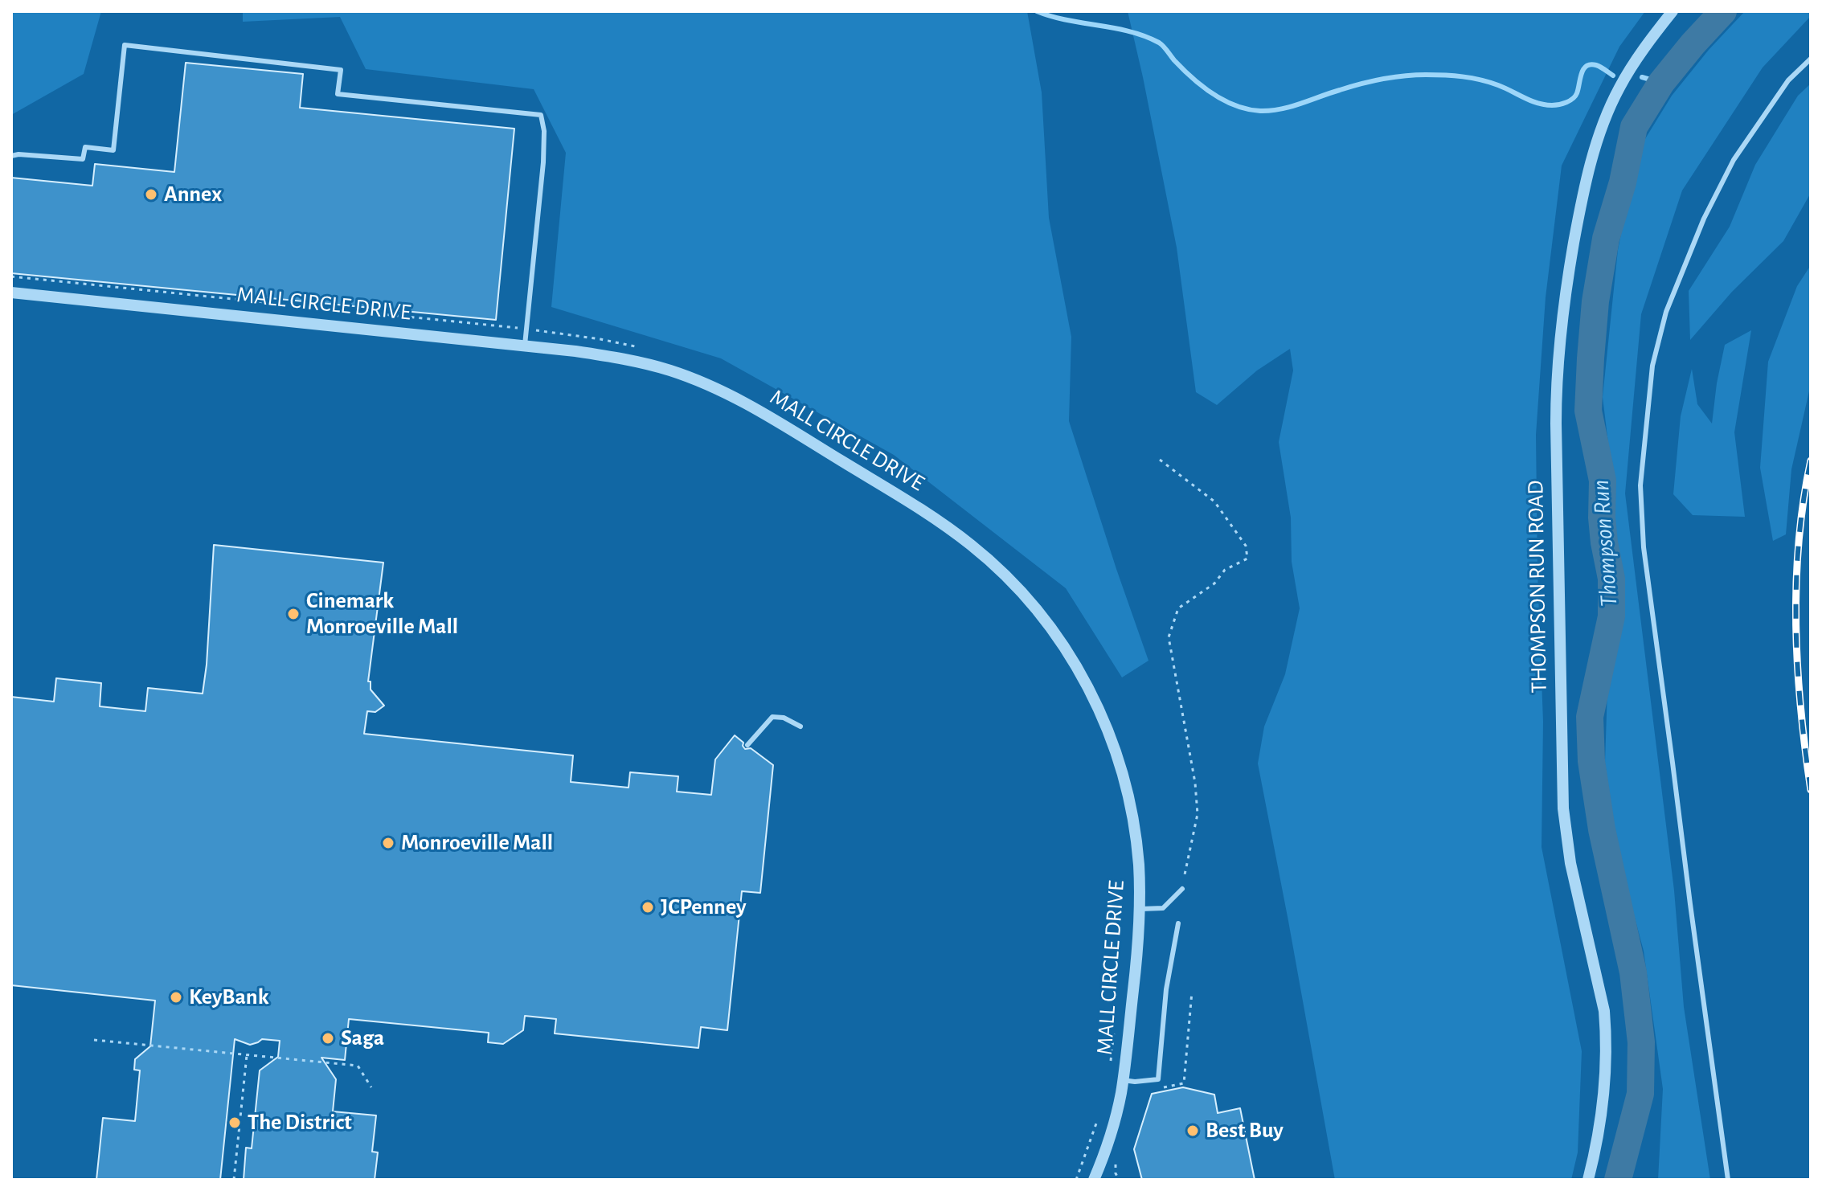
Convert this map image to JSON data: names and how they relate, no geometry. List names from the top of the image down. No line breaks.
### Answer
{"streets":{"street":["MALL CIRCLE DRIVE","THOMPSON RUN ROAD"]},"water":["Thompson Run"],"places":["Annex","Cinemark Monroeville Mall","Monroeville Mall","JCPenney","KeyBank","Saga","The District","Best Buy"]}
